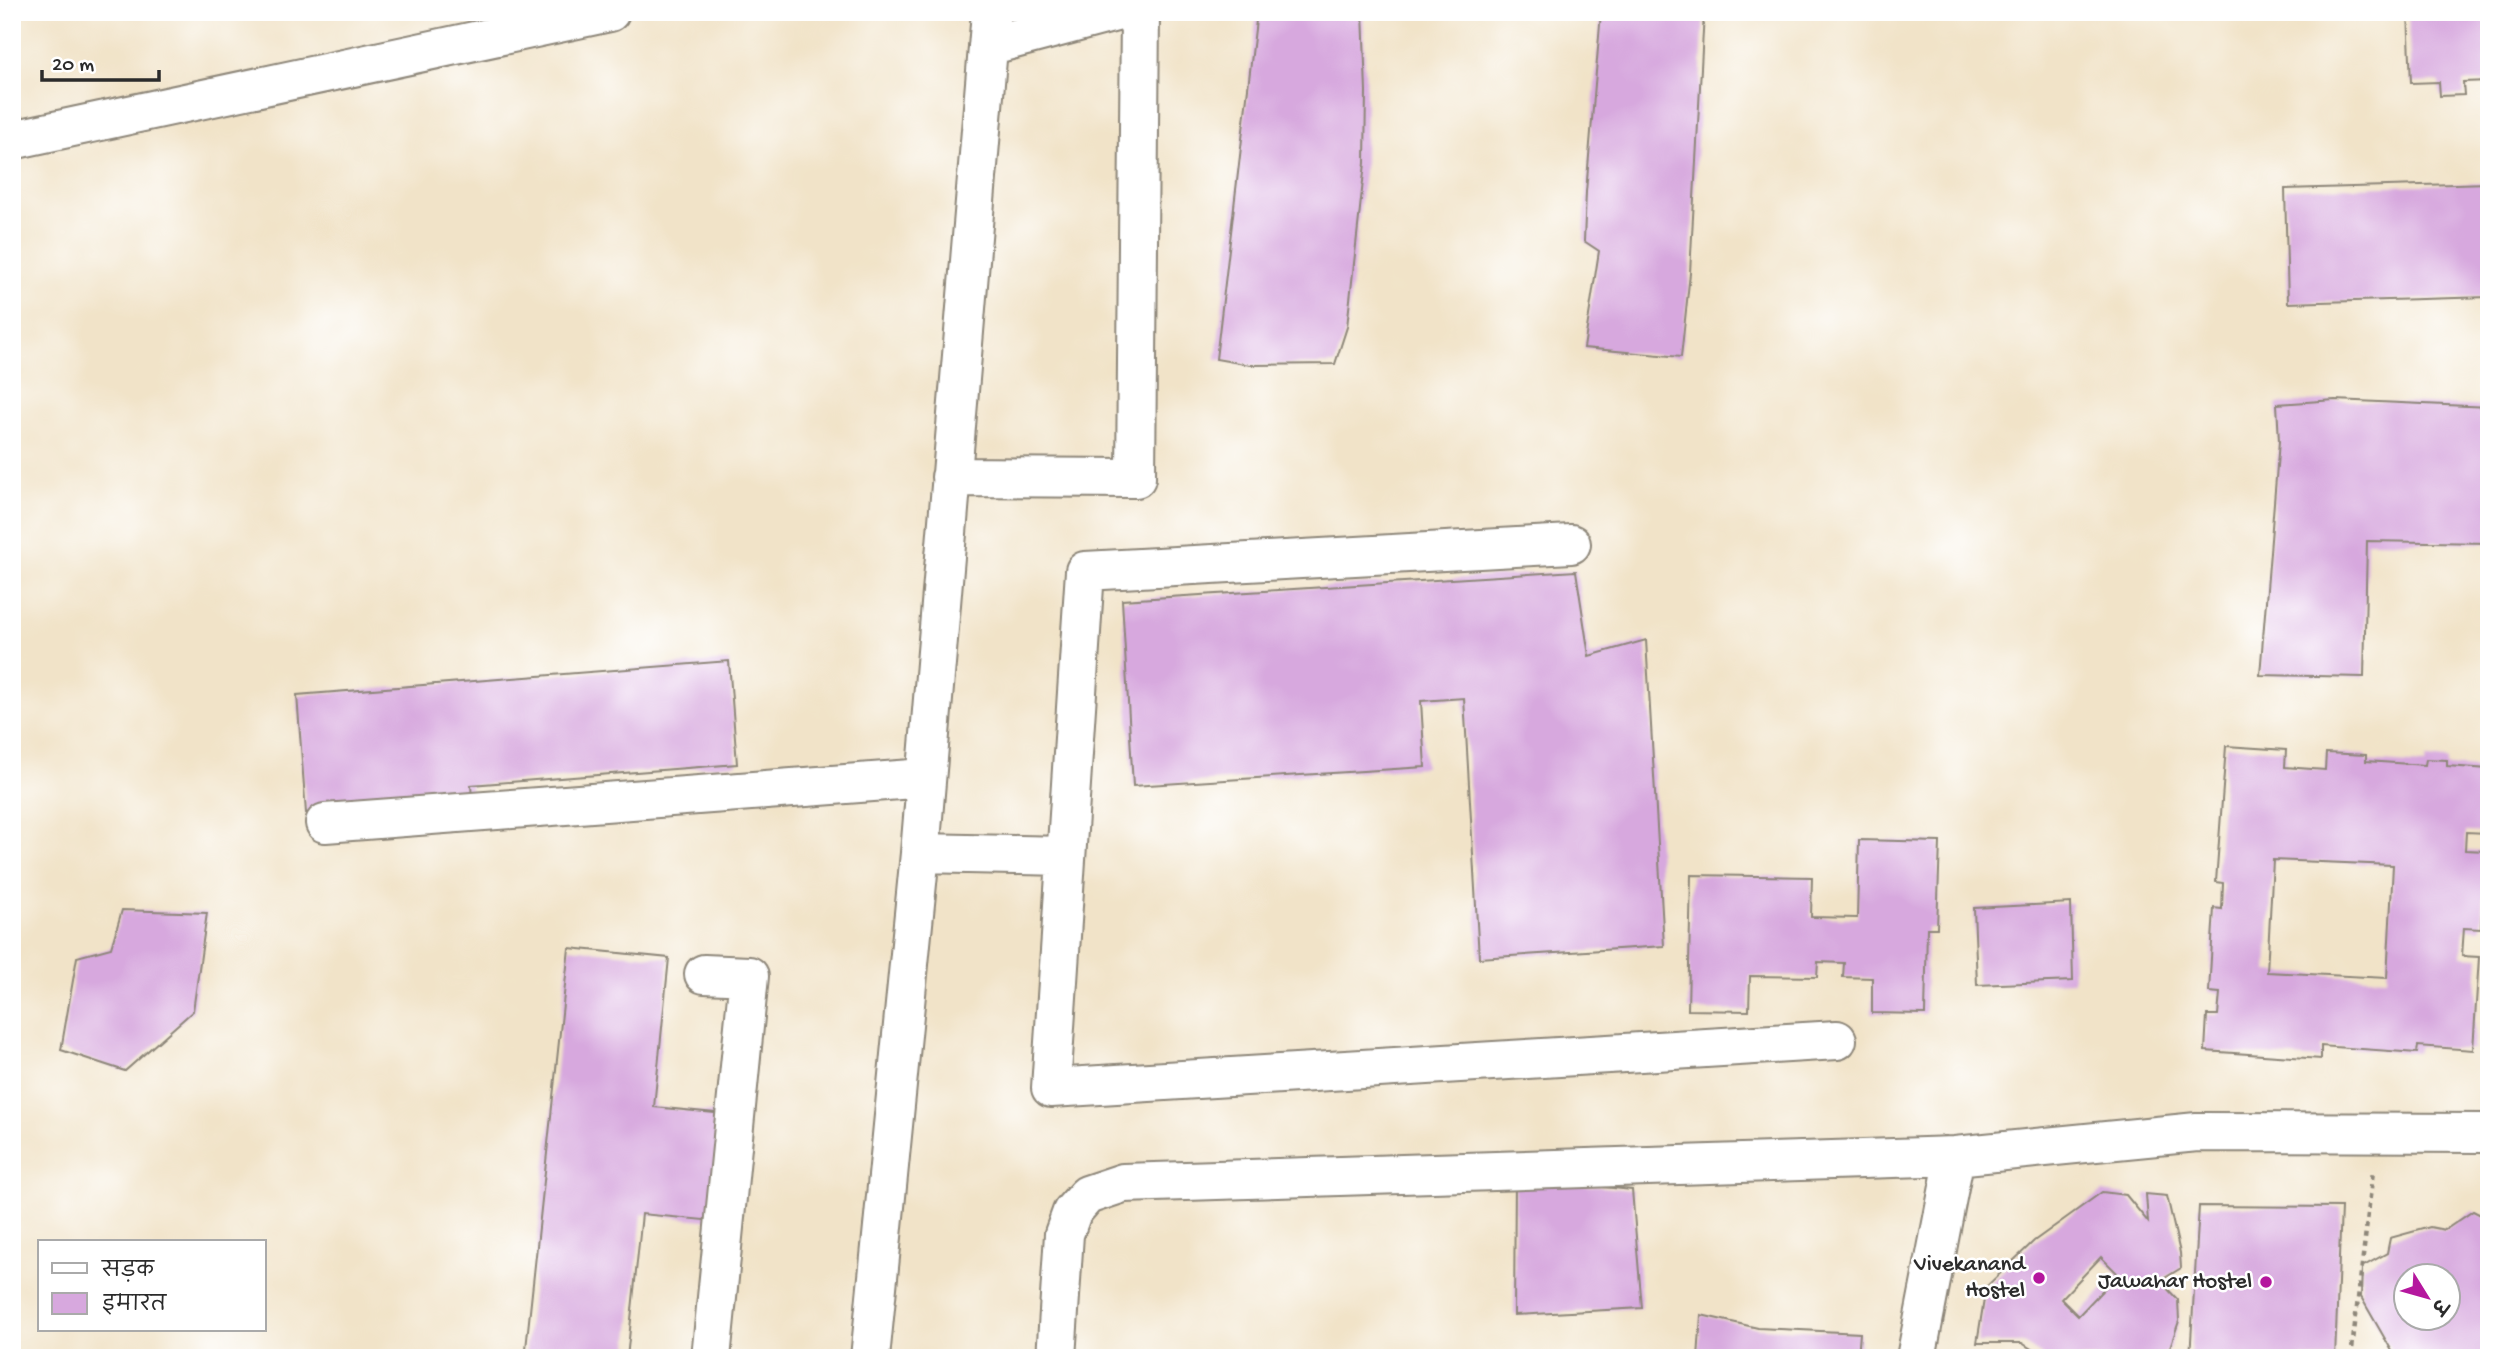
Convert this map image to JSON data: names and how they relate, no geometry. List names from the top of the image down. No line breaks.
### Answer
{"places":["Vivekanand Hostel","Jawahar Hostel"],"legend":["सड़क","इमारत"],"scale_bar":"20 m","north":"bottom right"}
